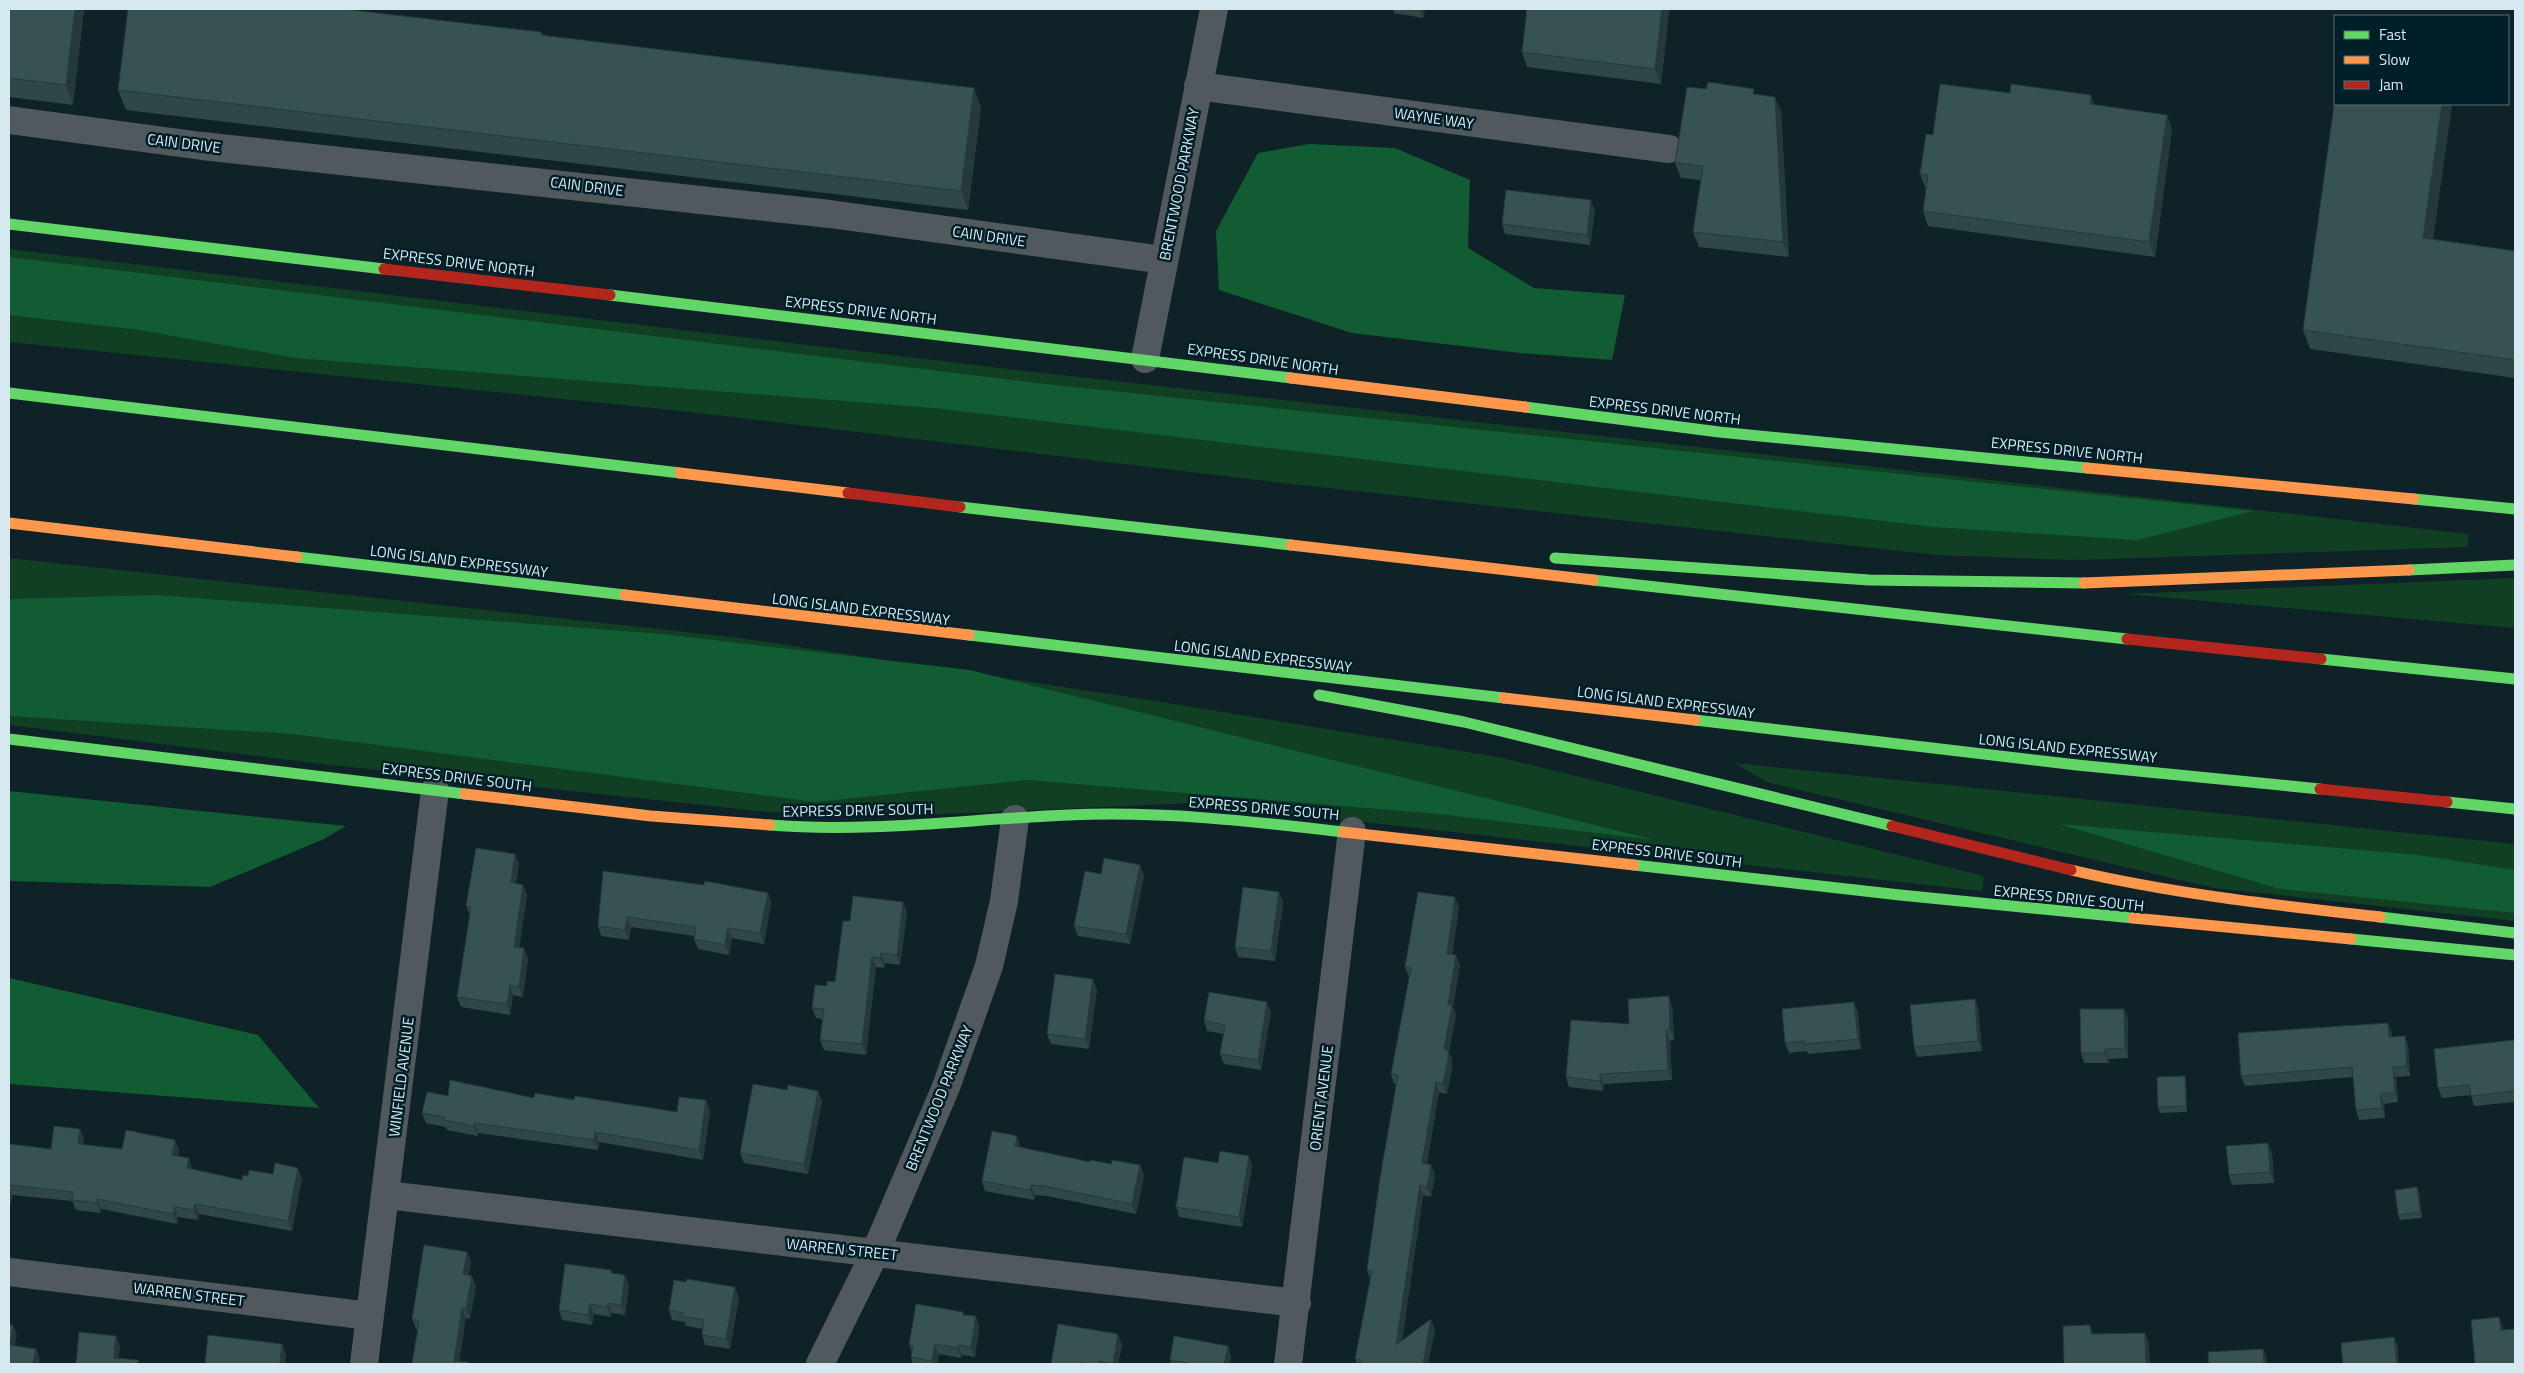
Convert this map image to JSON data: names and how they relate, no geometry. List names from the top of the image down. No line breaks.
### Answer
{"streets":{"main road":["EXPRESS DRIVE NORTH","LONG ISLAND EXPRESSWAY","EXPRESS DRIVE SOUTH"],"street":["WAYNE WAY","CAIN DRIVE","BRENTWOOD PARKWAY","WINFIELD AVENUE","ORIENT AVENUE","WARREN STREET"]},"crossings":[["WAYNE WAY","BRENTWOOD PARKWAY"],["CAIN DRIVE","BRENTWOOD PARKWAY"],["BRENTWOOD PARKWAY","EXPRESS DRIVE NORTH"],["BRENTWOOD PARKWAY","EXPRESS DRIVE SOUTH"],["BRENTWOOD PARKWAY","WARREN STREET"],["EXPRESS DRIVE SOUTH","WINFIELD AVENUE"],["EXPRESS DRIVE SOUTH","ORIENT AVENUE"],["WINFIELD AVENUE","WARREN STREET"],["ORIENT AVENUE","WARREN STREET"]],"legend":["Fast","Slow","Jam"]}
